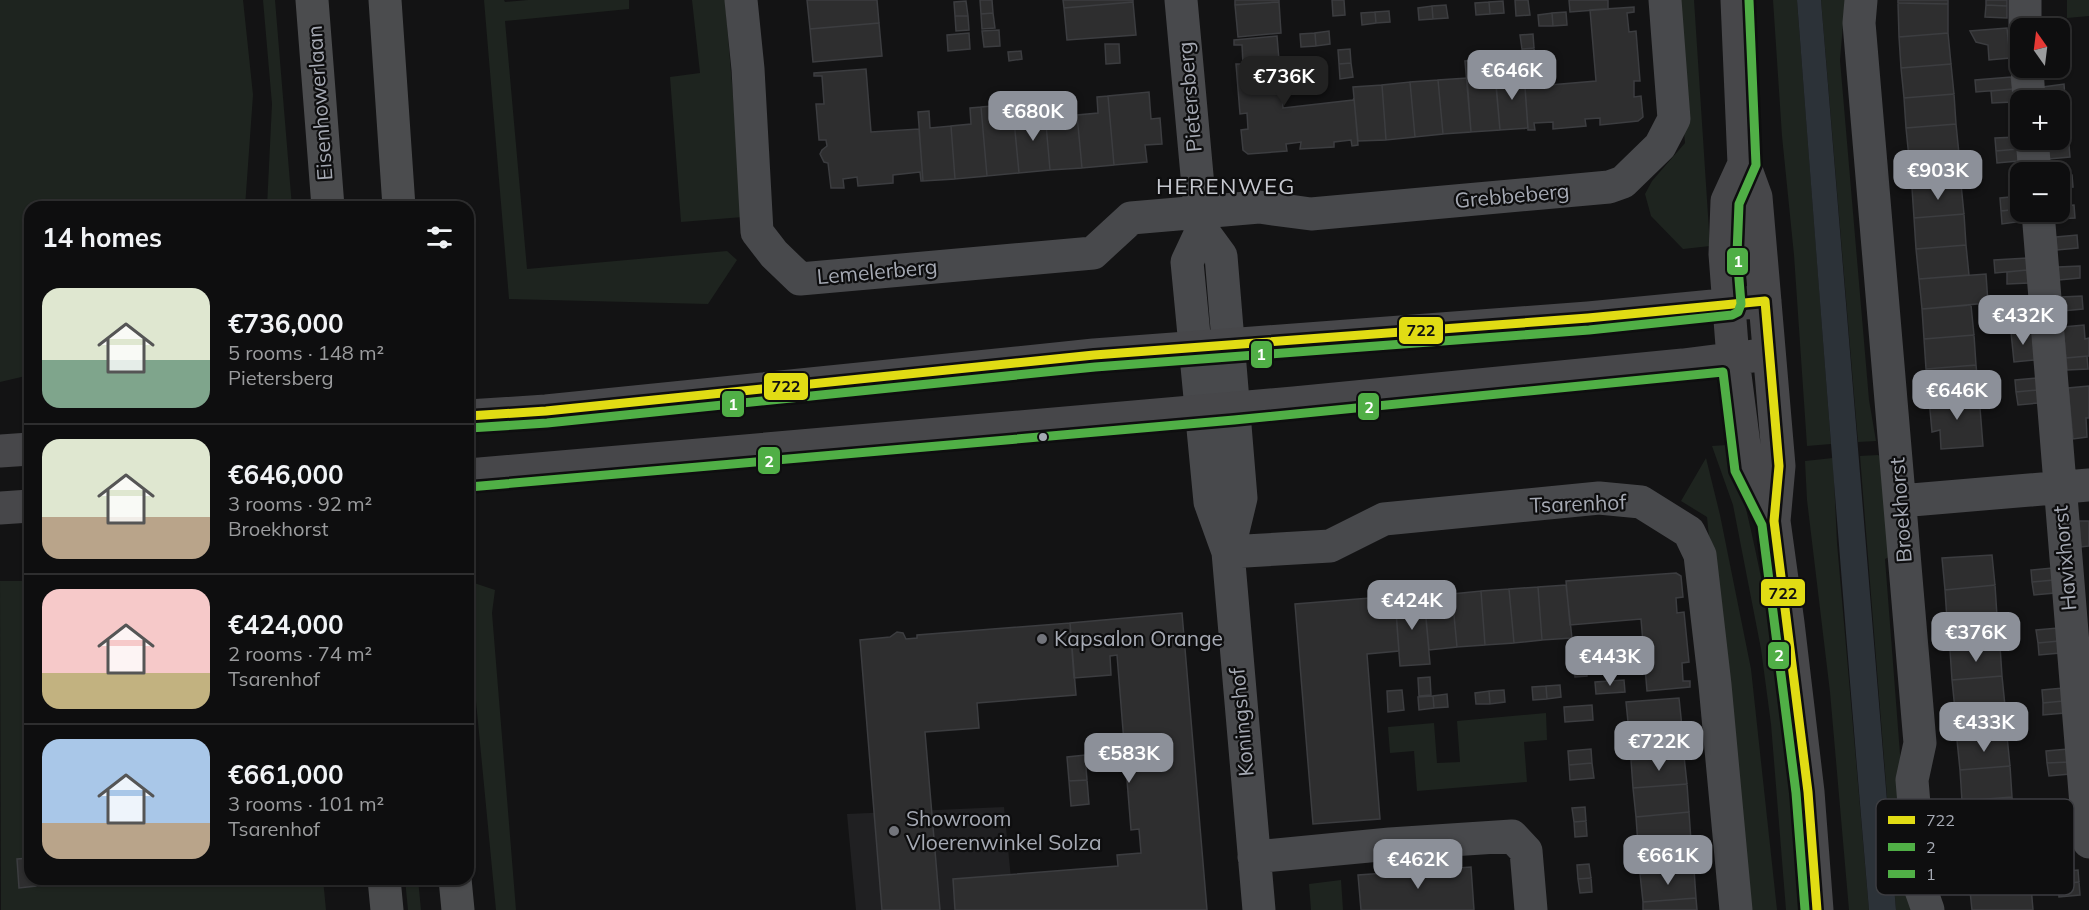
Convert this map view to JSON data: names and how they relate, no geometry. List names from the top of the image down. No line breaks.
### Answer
{"streets":{"main road":["Eisenhowerlaan"],"street":["Pietersberg","Grebbeberg","Lemelerberg","Tsarenhof","Broekhorst","Havixhorst","Koningshof"]},"crossings":[["Pietersberg","Grebbeberg"],["Pietersberg","Lemelerberg"],["Grebbeberg","Lemelerberg"],["Tsarenhof","Koningshof"],["Broekhorst","Havixhorst"]],"districts":["HERENWEG"],"places":["Kapsalon Orange","Showroom Vloerenwinkel Solza"],"lines":["transit line 1","transit line 722","transit line 2"],"legend":["722","2","1"],"north":"top","page":{"map_buttons":["+","−"],"price":["€646K","€736K","€680K","€903K","€432K","€646K","€424K","€376K","€443K","€433K","€722K","€583K","€661K","€462K"],"heading":"14 homes","list":[{"name":"€736,000","note":"5 rooms · 148 m² · Pietersberg"},{"name":"€646,000","note":"3 rooms · 92 m² · Broekhorst"},{"name":"€424,000","note":"2 rooms · 74 m² · Tsarenhof"},{"name":"€661,000","note":"3 rooms · 101 m² · Tsarenhof"}]}}
